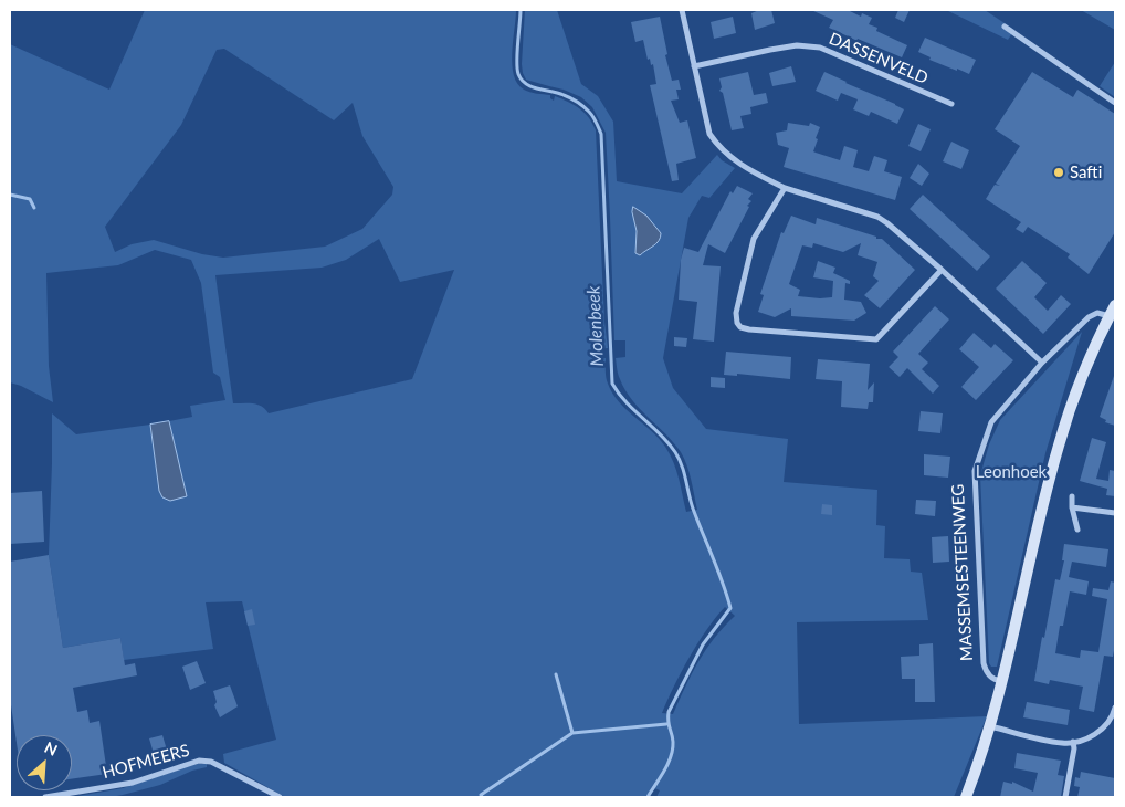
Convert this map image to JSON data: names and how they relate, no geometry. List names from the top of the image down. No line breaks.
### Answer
{"streets":{"main road":["MASSEMSESTEENWEG"],"street":["DASSENVELD","HOFMEERS"]},"water":["Molenbeek"],"parks":["Leonhoek"],"places":["Safti"],"north":"top right"}
